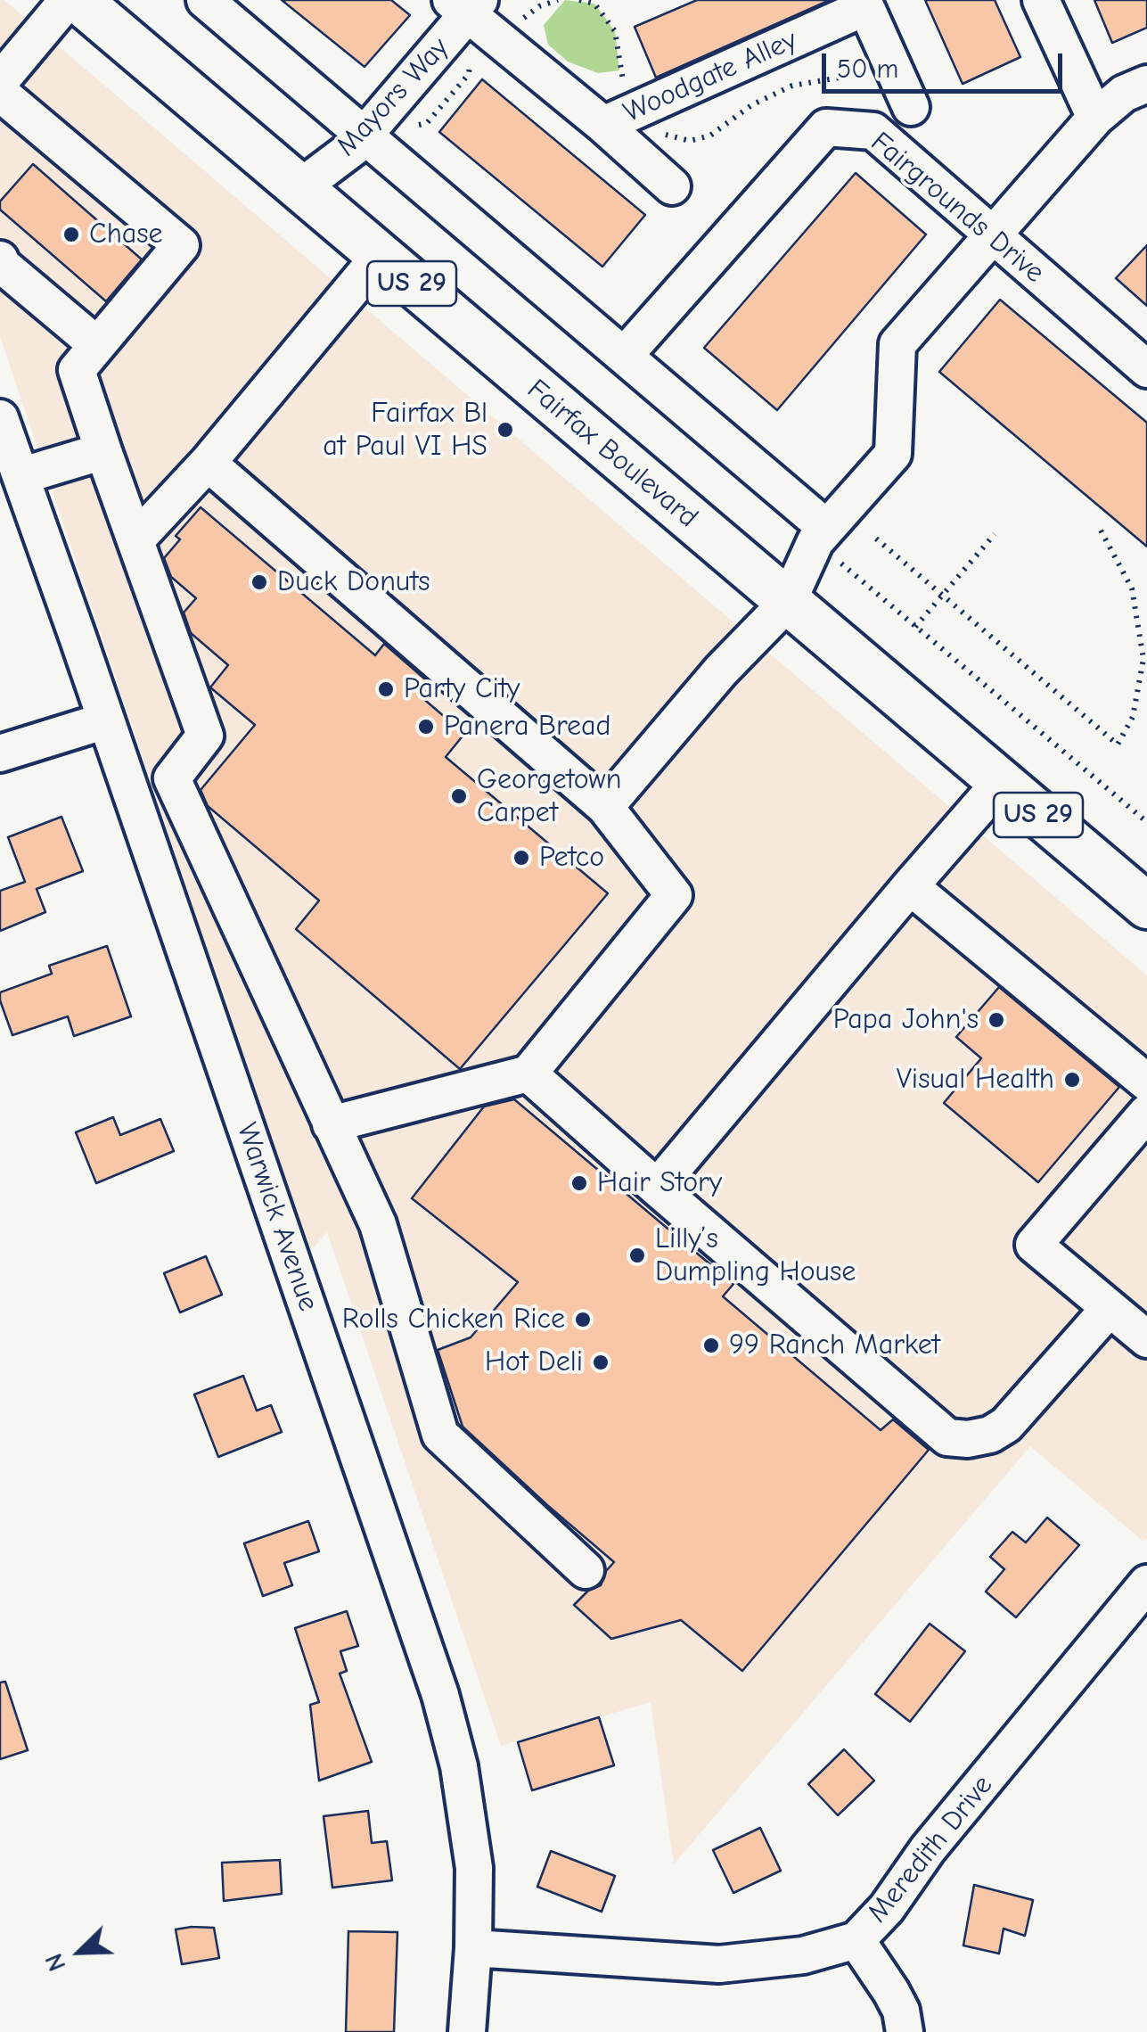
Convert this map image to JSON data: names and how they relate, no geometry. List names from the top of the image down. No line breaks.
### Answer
{"streets":{"main road":["US 29","Fairfax Boulevard"],"street":["Woodgate Alley","Mayors Way","Fairgrounds Drive","Warwick Avenue","Meredith Drive"]},"crossings":[["Woodgate Alley","Mayors Way"],["Mayors Way","Fairfax Boulevard"],["Warwick Avenue","Meredith Drive"]],"places":["Chase","Fairfax Bl at Paul VI HS","Duck Donuts","Party City","Panera Bread","Georgetown Carpet","Petco","Papa John's","Visual Health","Hair Story","Lilly’s Dumpling House","Rolls Chicken Rice","99 Ranch Market","Hot Deli"],"scale_bar":"50 m","north":"bottom left"}
